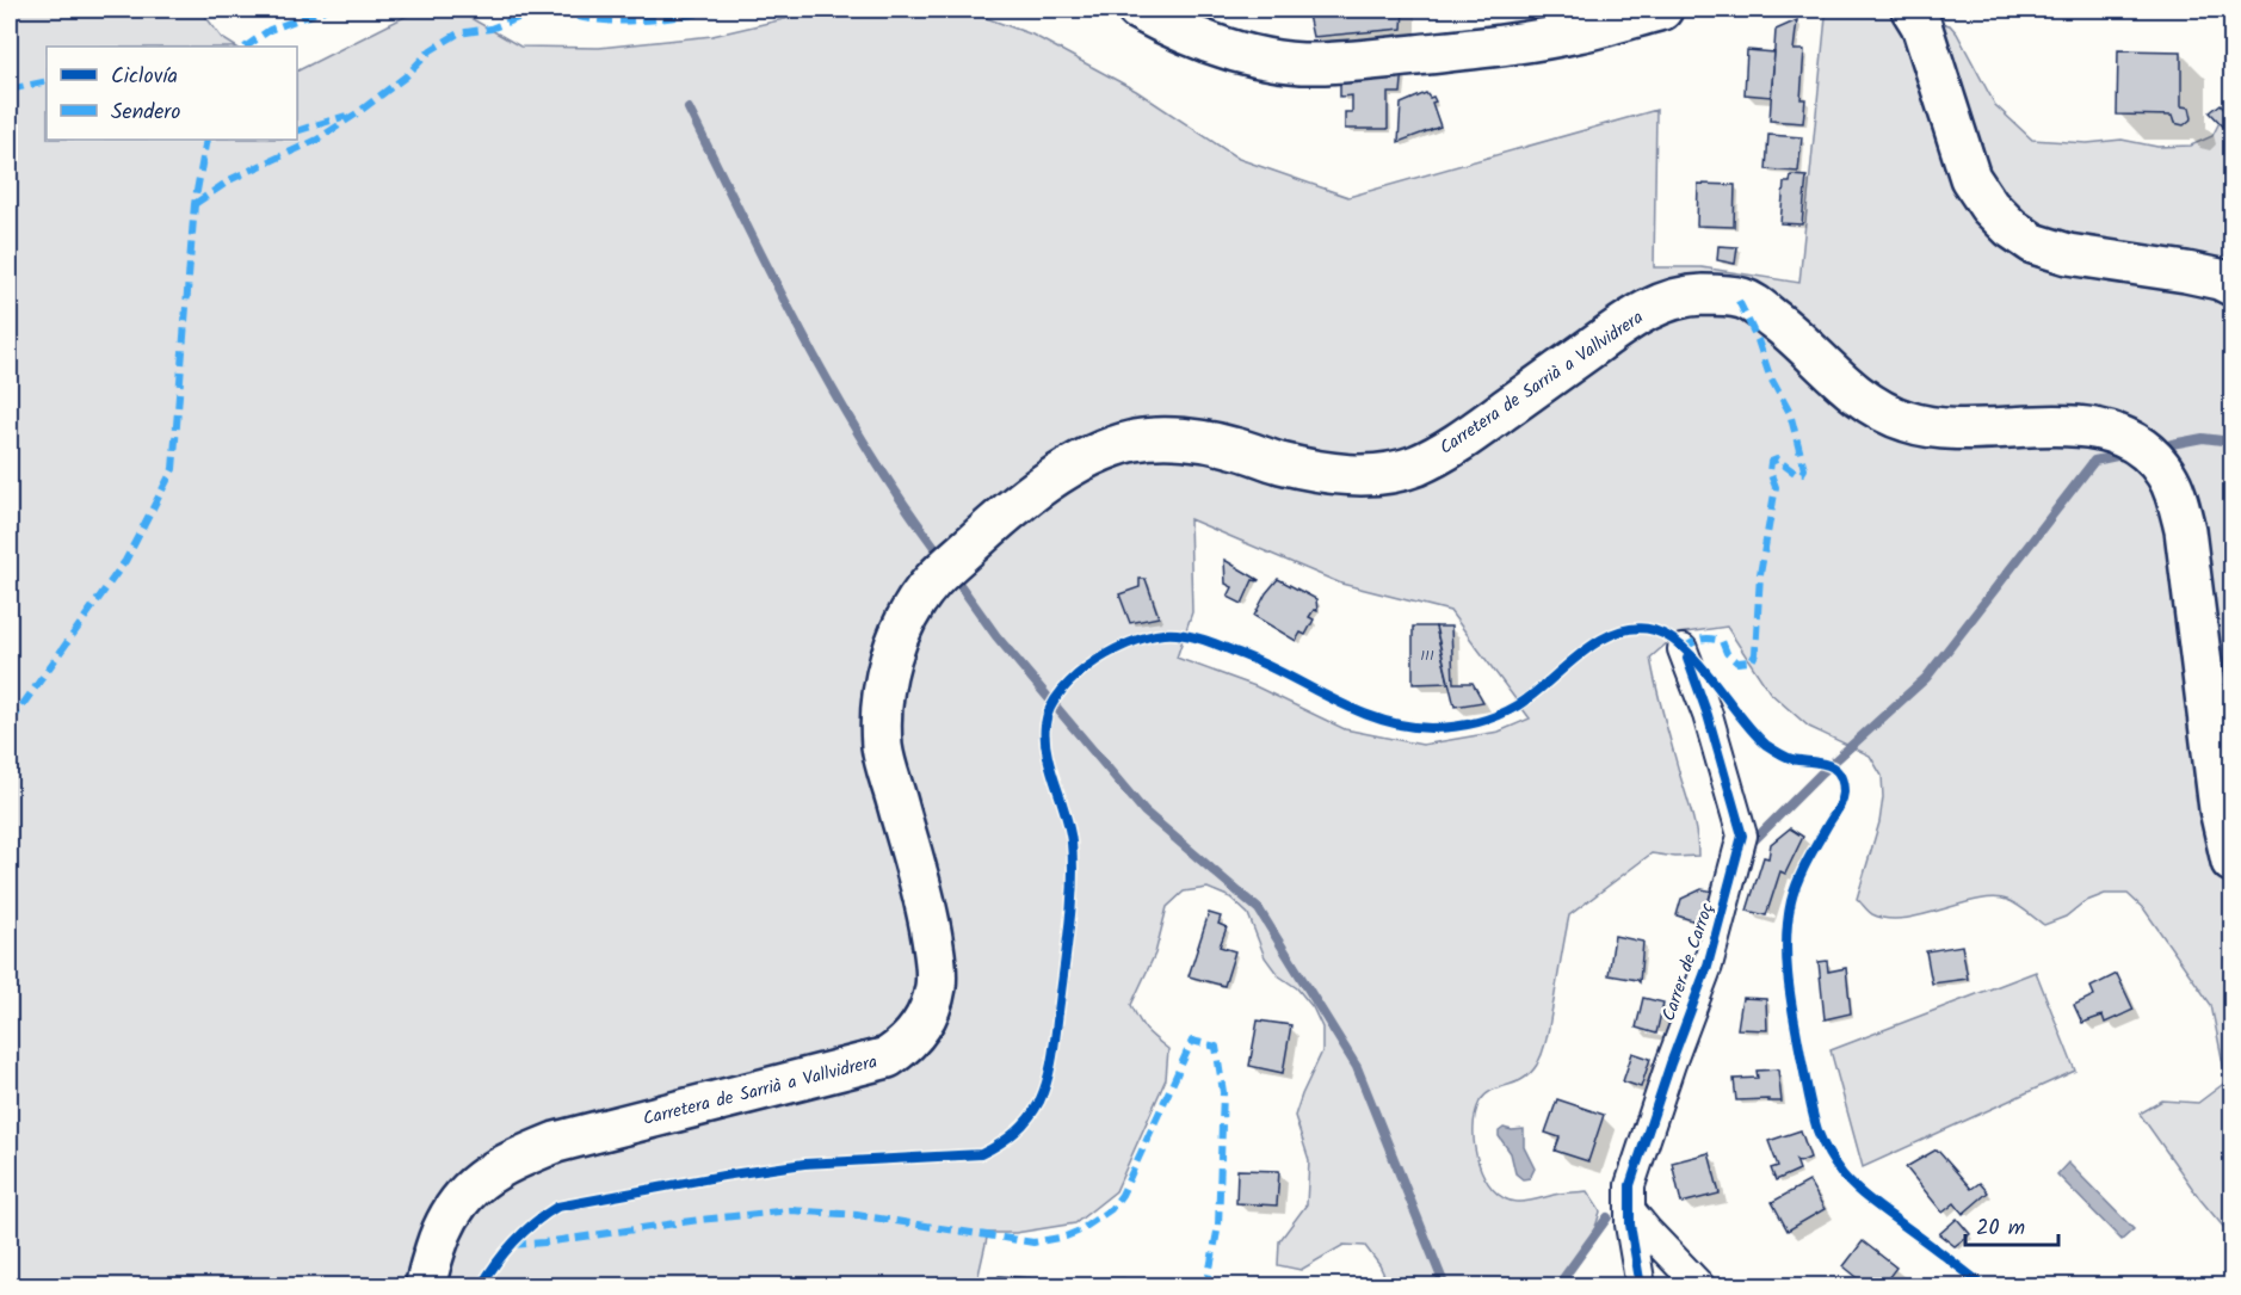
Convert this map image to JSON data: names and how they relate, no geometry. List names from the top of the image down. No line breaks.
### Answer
{"streets":{"main road":["Carretera de Sarrià a Vallvidrera"],"street":["Carrer de Carroç"]},"house_numbers":["111"],"legend":["Ciclovía","Sendero"],"scale_bar":"20 m"}
